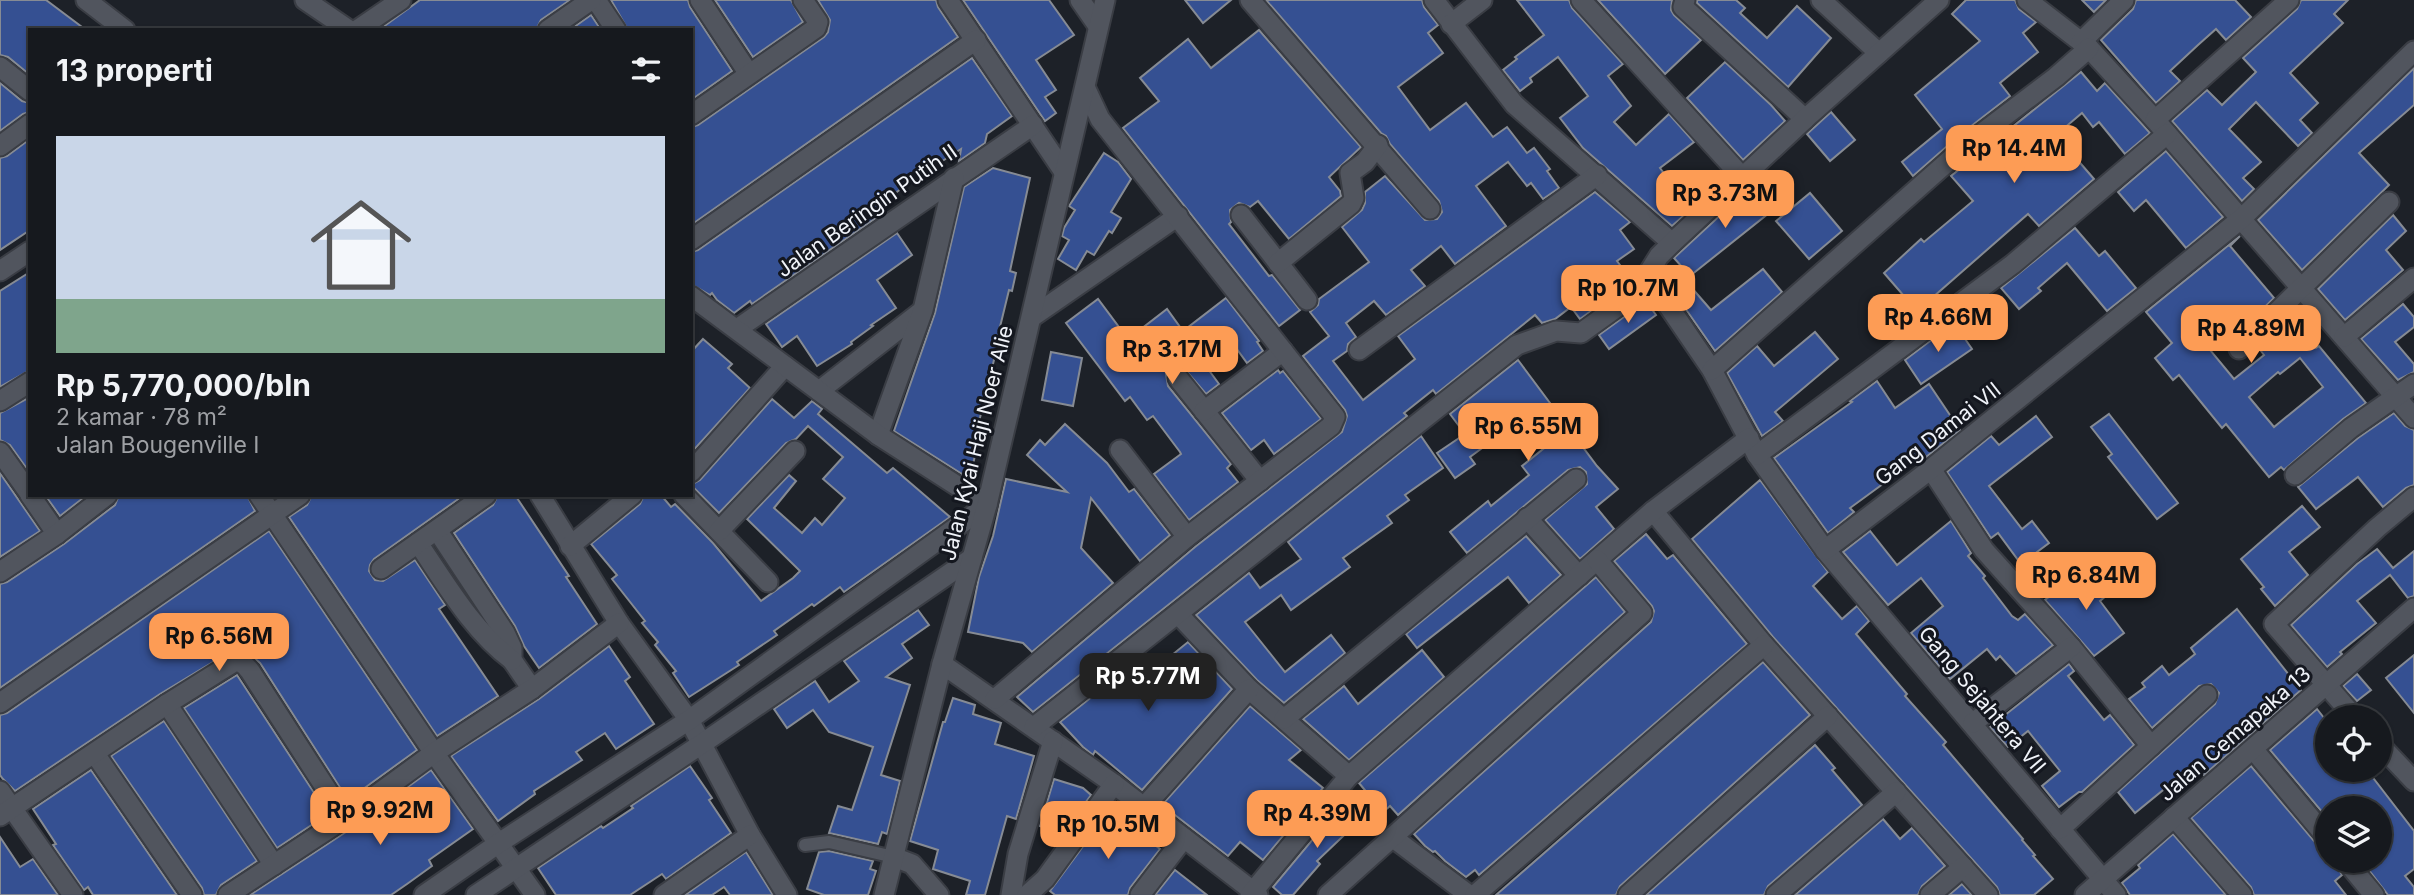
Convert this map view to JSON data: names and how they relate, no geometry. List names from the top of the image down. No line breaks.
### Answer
{"streets":{"street":["Jalan Beringin Putih II","Gang Damai VII","Jalan Kyai Haji Noer Alie","Gang Sejahtera VII","Jalan Cemapaka 13"]},"crossings":[["Gang Damai VII","Gang Sejahtera VII"],["Gang Sejahtera VII","Jalan Cemapaka 13"]],"page":{"heading":"13 properti","list":[{"name":"Rp 5,770,000/bln","note":"2 kamar · 78 m² · Jalan Bougenville I"}],"price":["Rp 14.4M","Rp 3.73M","Rp 10.7M","Rp 4.66M","Rp 4.89M","Rp 3.17M","Rp 6.55M","Rp 6.84M","Rp 6.56M","Rp 5.77M","Rp 9.92M","Rp 4.39M","Rp 10.5M"]}}
